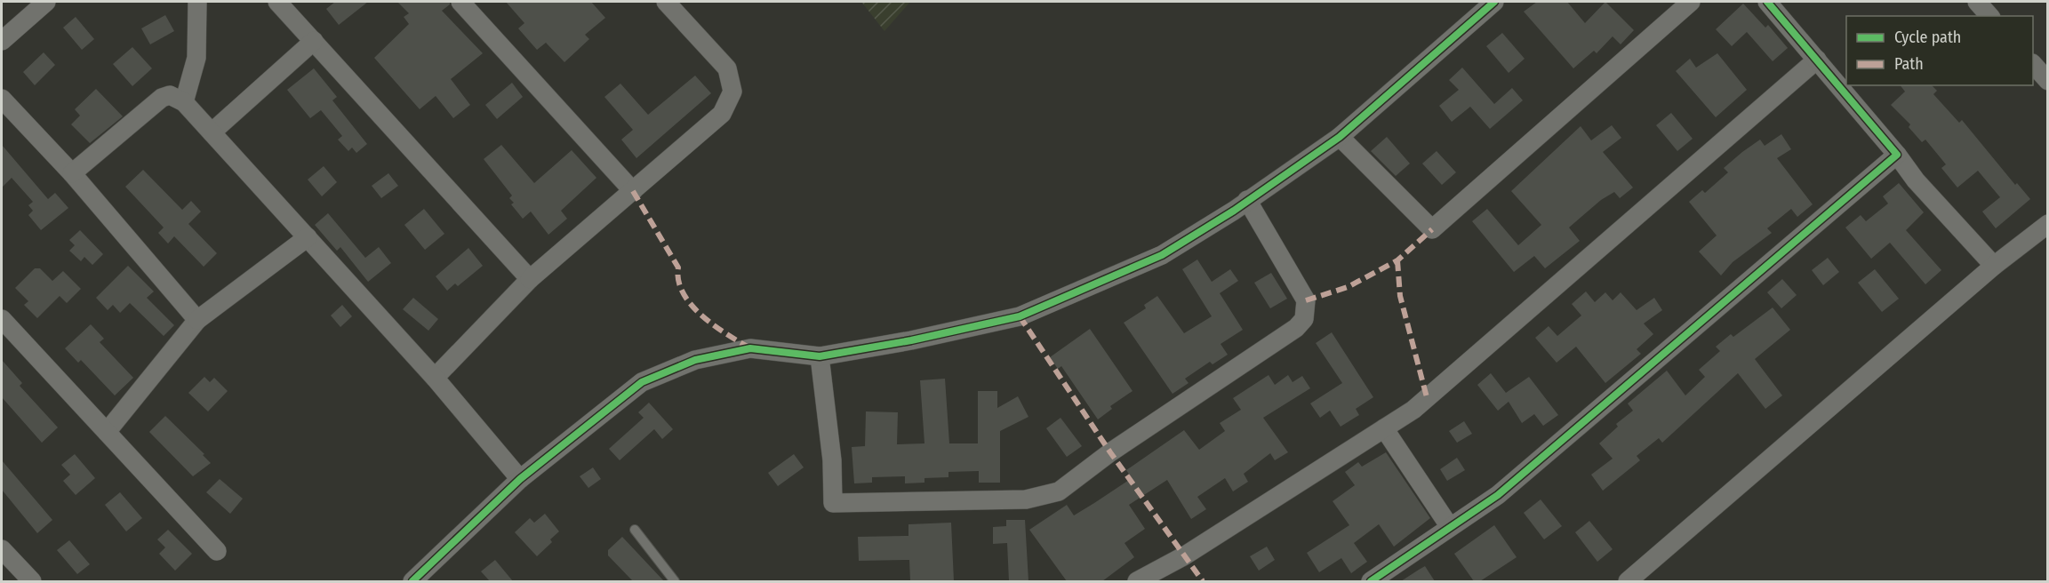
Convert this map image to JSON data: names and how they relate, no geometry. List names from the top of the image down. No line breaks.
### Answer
{"legend":["Cycle path","Path"]}
